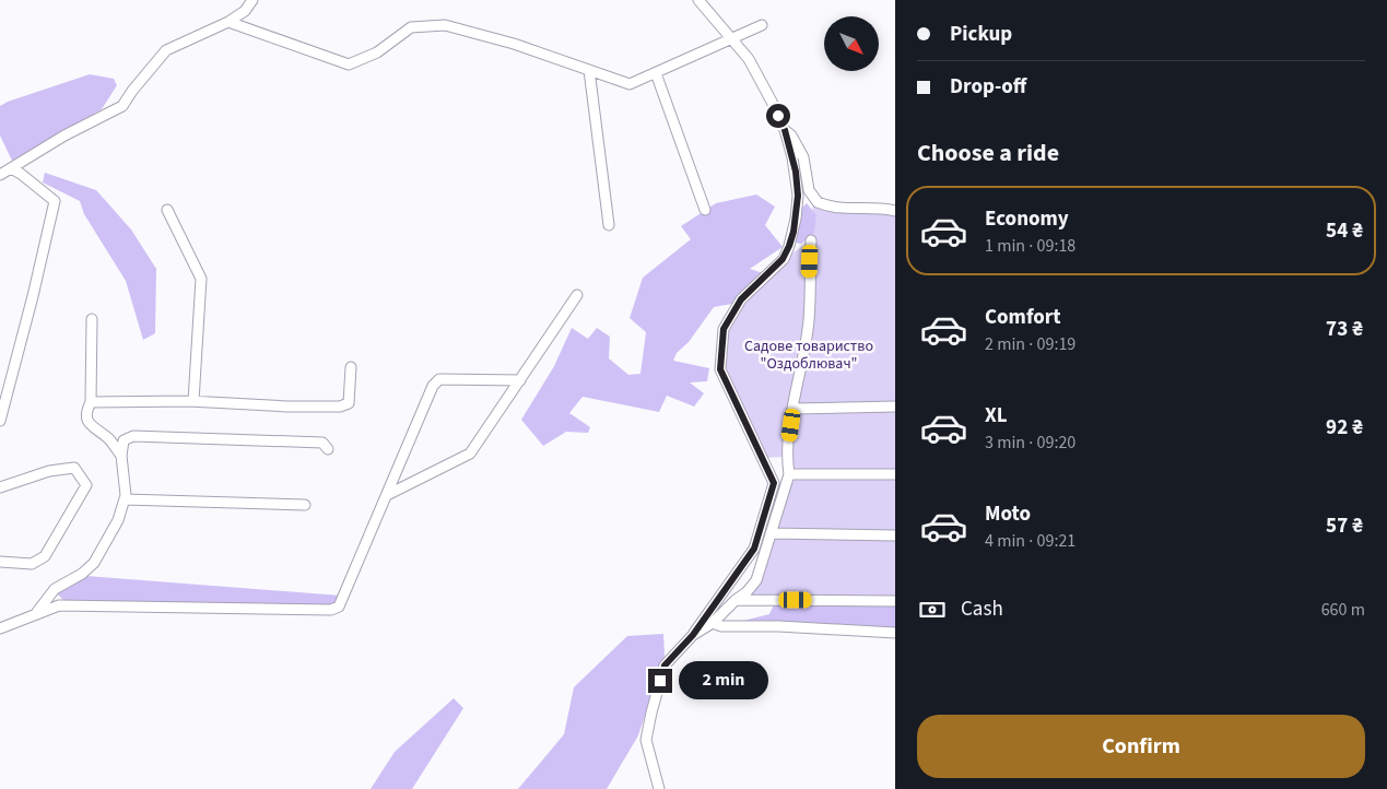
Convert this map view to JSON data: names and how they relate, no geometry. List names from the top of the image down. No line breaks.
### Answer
{"parks":["Садове товариство \"Оздоблювач\""],"north":"bottom right","page":{"banner":["Pickup","Drop-off"],"heading":"Choose a ride","list":[{"name":"Economy","note":"1 min · 09:18","value":"54 ₴"},{"name":"Comfort","note":"2 min · 09:19","value":"73 ₴"},{"name":"XL","note":"3 min · 09:20","value":"92 ₴"},{"name":"Moto","note":"4 min · 09:21","value":"57 ₴"}],"pay":["Cash","660 m"],"bubble":"2 min","buttons":"Confirm"}}
